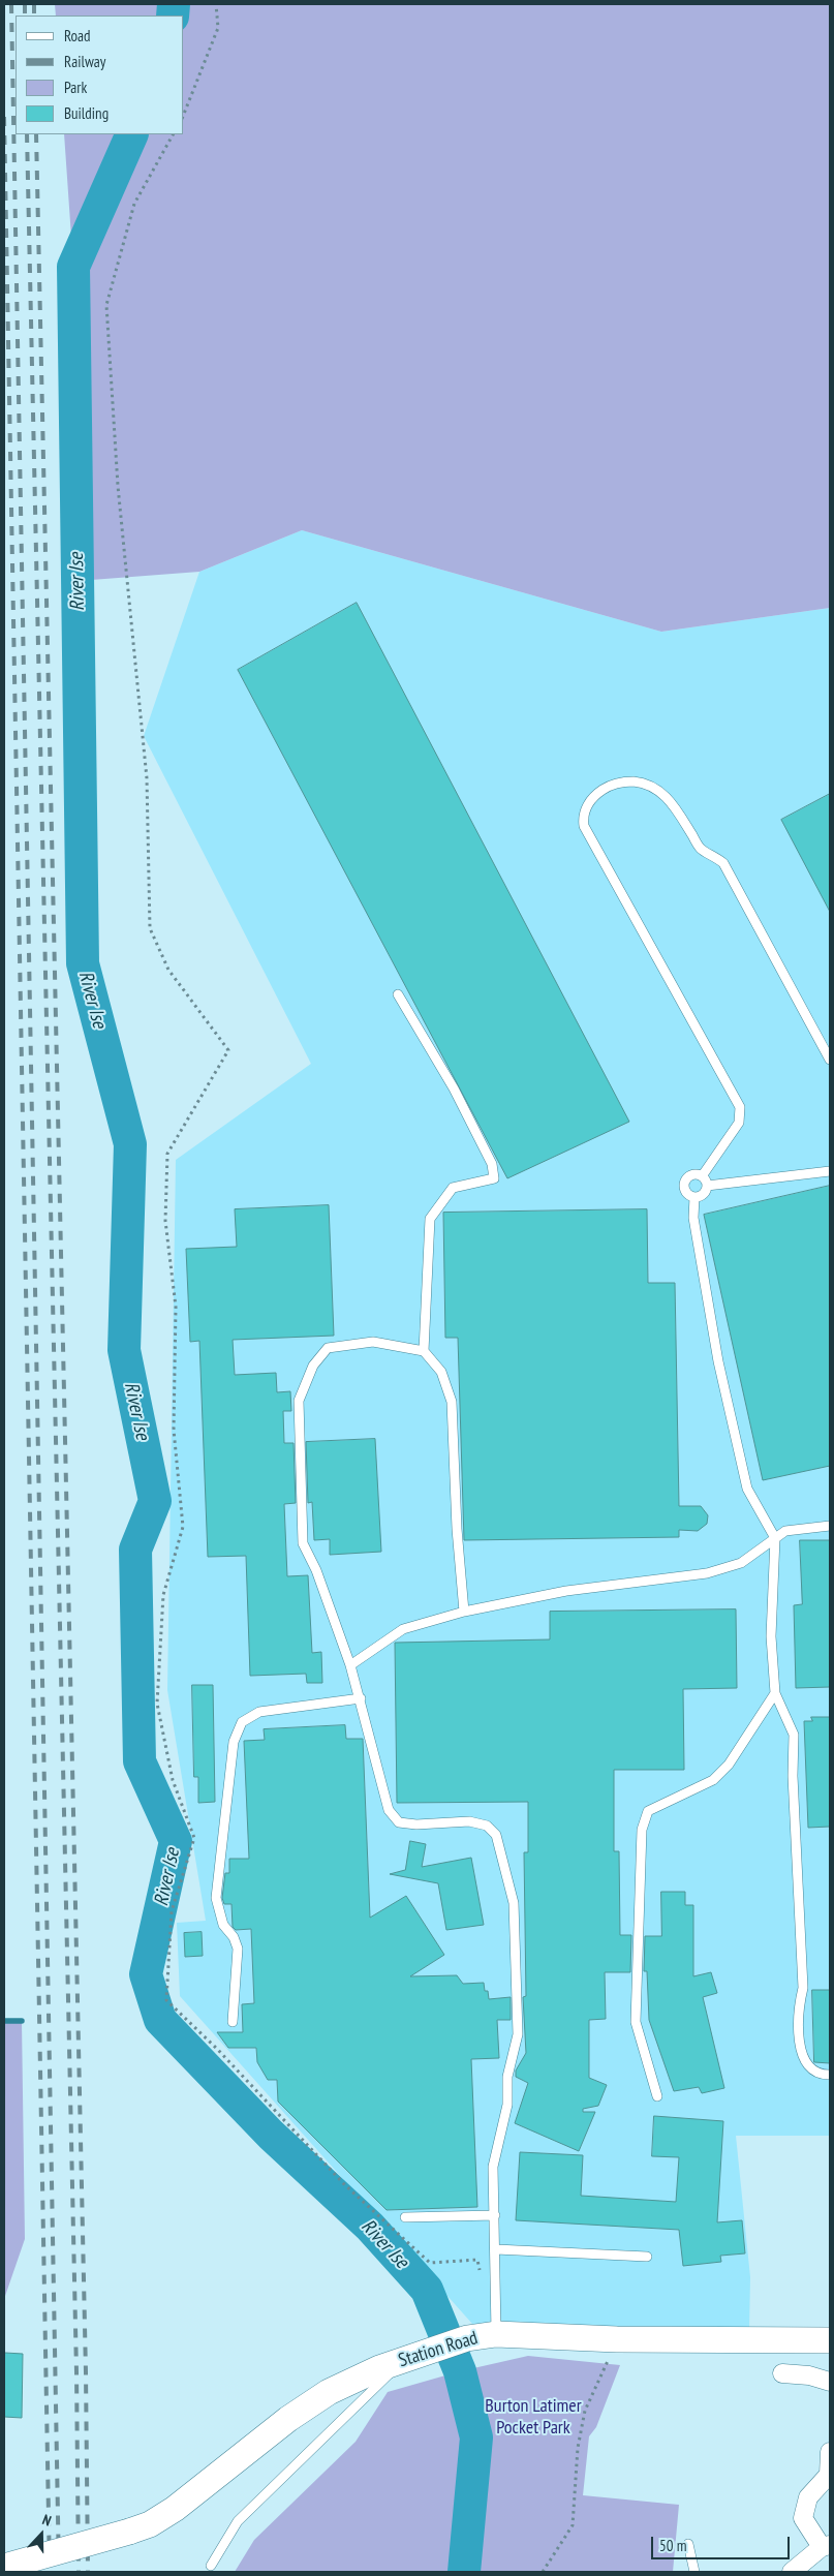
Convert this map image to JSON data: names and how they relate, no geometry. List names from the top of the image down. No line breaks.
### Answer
{"streets":{"street":["Station Road"]},"water":["River Ise"],"parks":["Burton Latimer Pocket Park"],"legend":["Road","Railway","Park","Building"],"scale_bar":"50 m","north":"top"}
